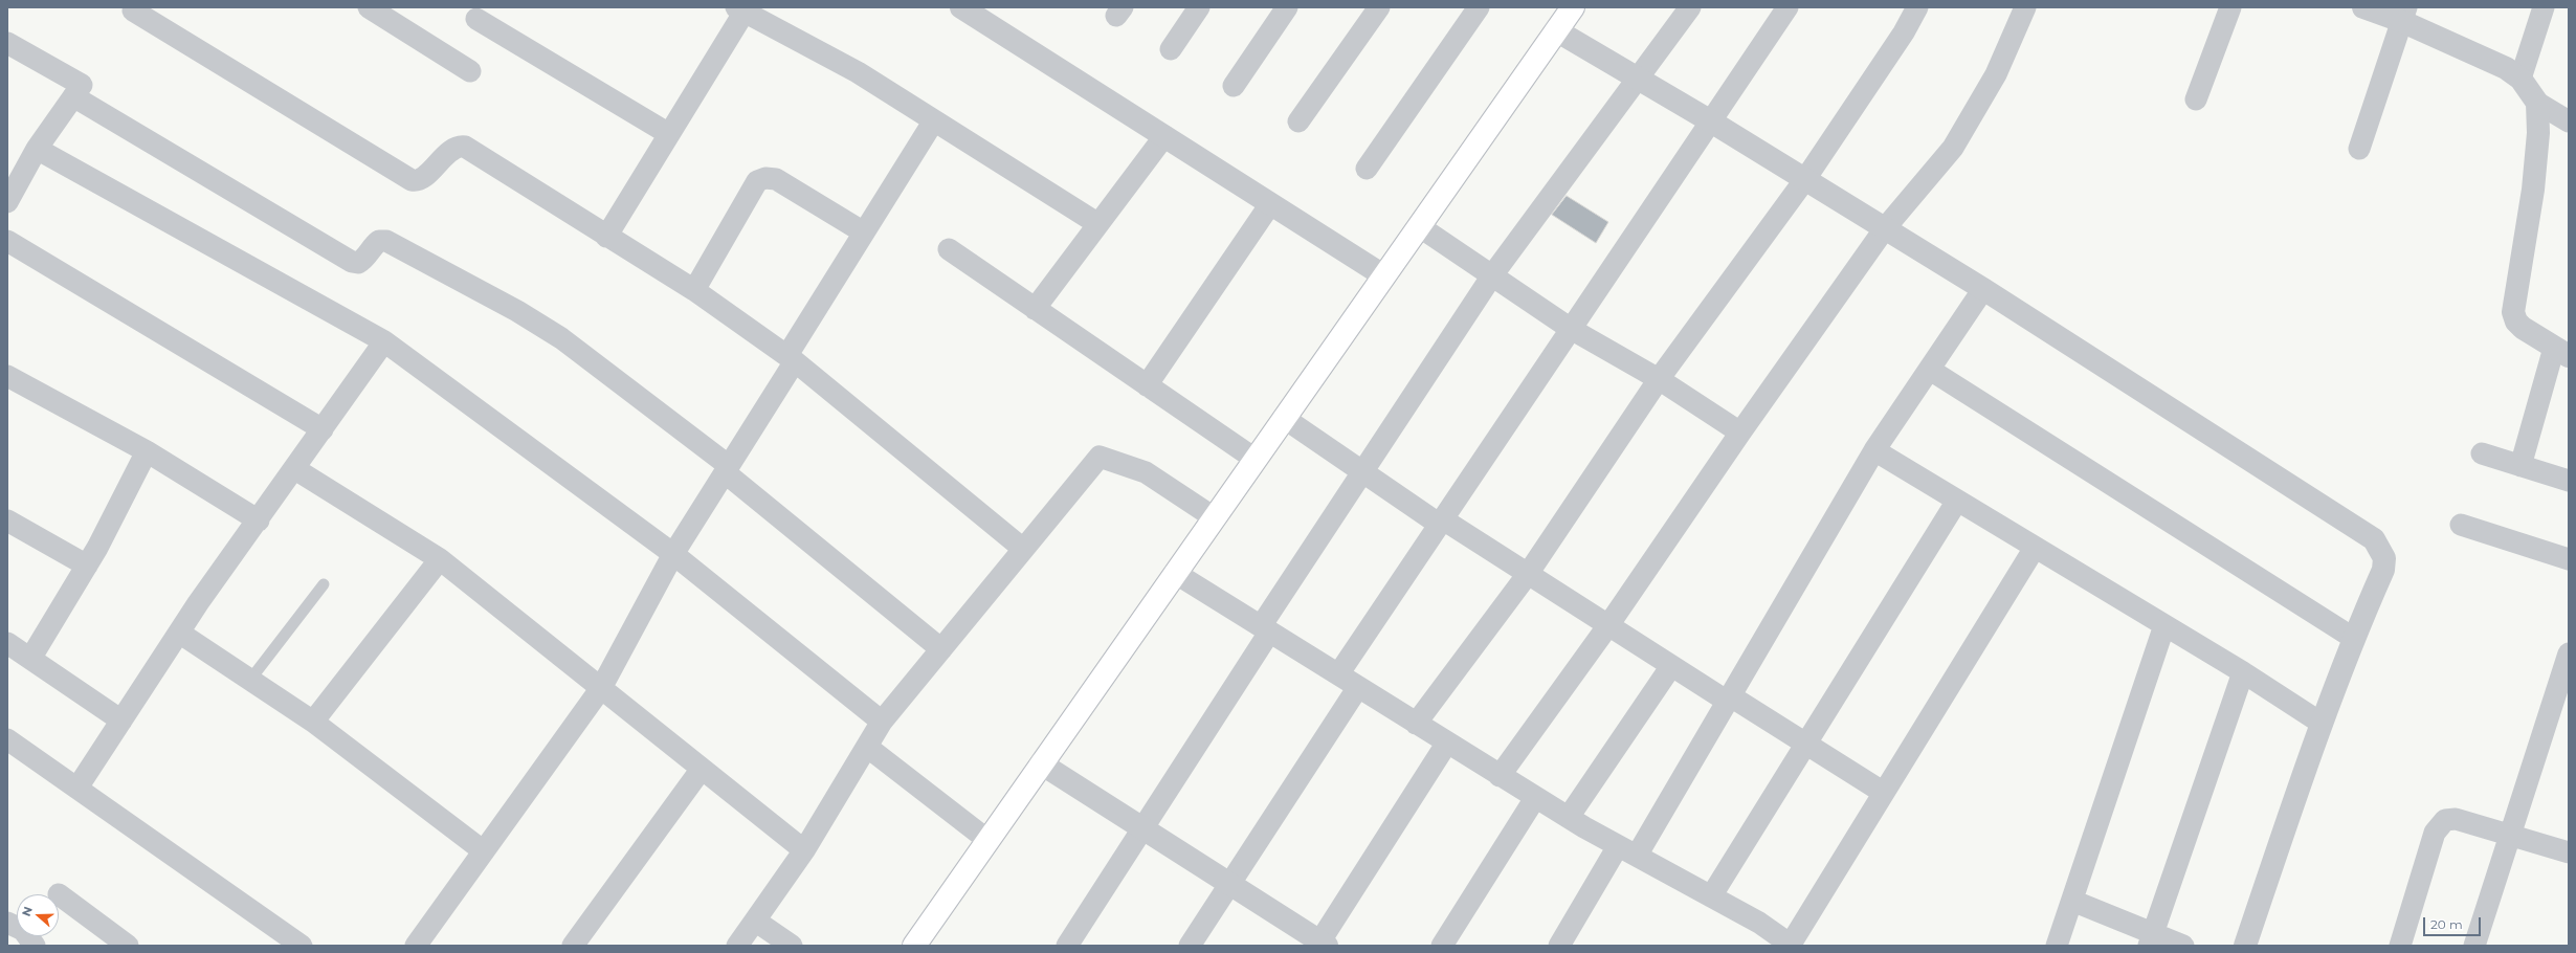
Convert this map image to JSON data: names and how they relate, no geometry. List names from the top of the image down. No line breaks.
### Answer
{"scale_bar":"20 m","north":"left"}
